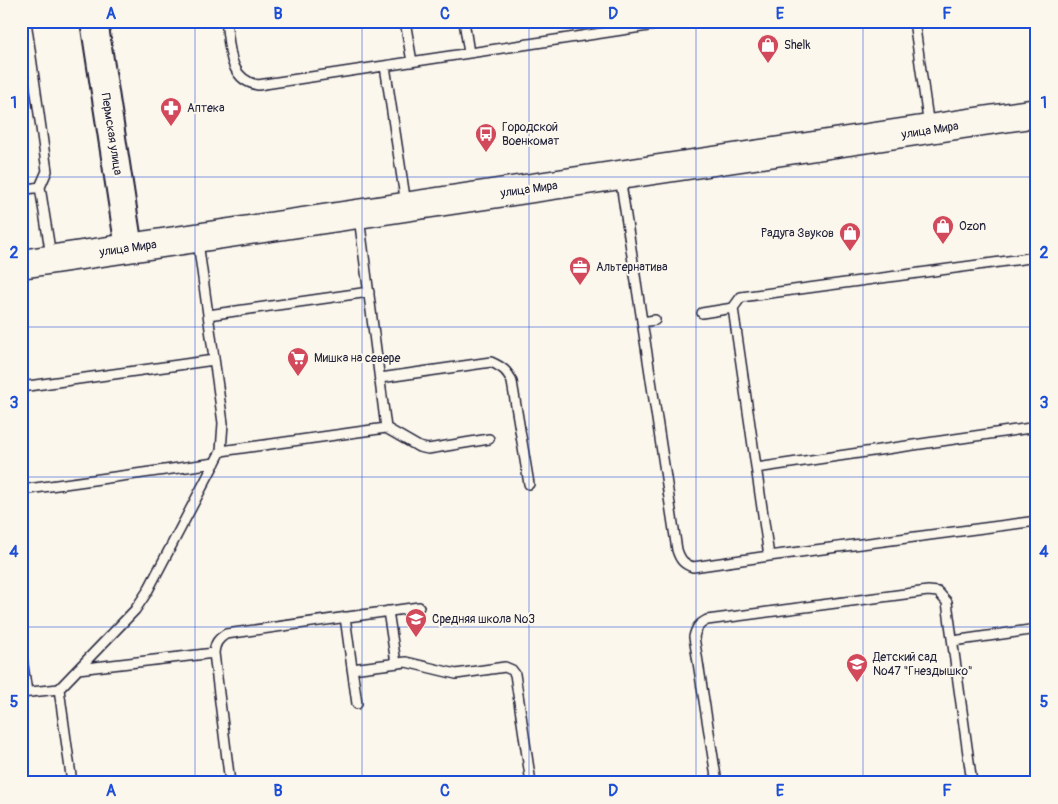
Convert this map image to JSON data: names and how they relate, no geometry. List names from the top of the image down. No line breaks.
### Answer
{"streets":{"main road":["улица Мира"],"street":["Пермская улица"]},"crossings":[["улица Мира","Пермская улица"]],"places":{"shop":["Shelk","Ozon","Радуга Звуков"],"pharmacy":["Аптека"],"bus stop":["Городской Военкомат"],"office":["Альтернатива"],"supermarket":["Мишка на севере"],"school or university":["Средняя школа №3","Детский сад №47 \"Гнездышко\""]},"grid":{"columns":["A","B","C","D","E","F"],"rows":["1","2","3","4","5"]}}
